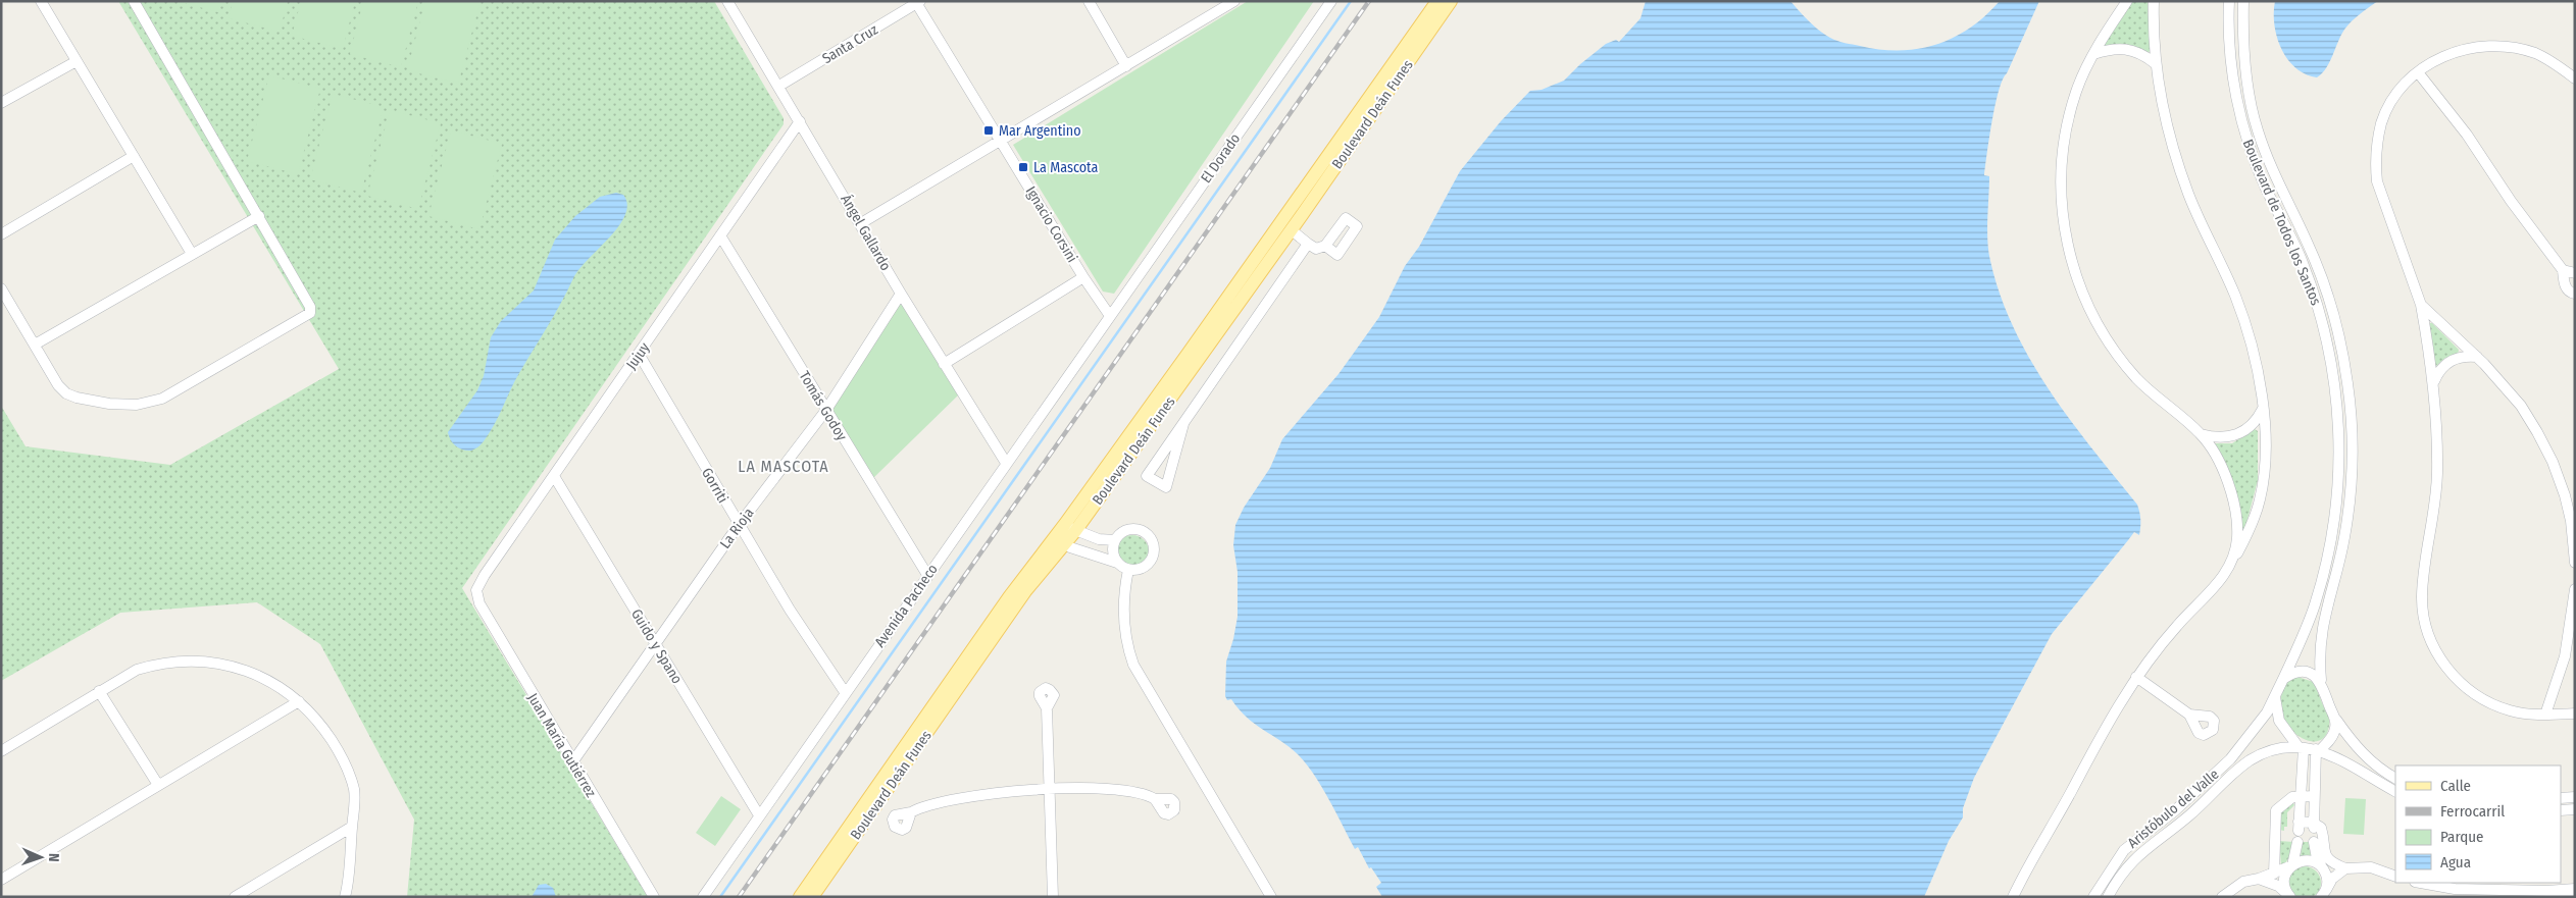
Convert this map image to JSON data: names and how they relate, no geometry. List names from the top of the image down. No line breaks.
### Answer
{"streets":{"main road":["Boulevard Deán Funes"],"street":["Santa Cruz","El Dorado","Boulevard de Todos los Santos","Ignacio Corsini","Ángel Gallardo","Jujuy","Tomás Godoy","Gorriti","La Rioja","Avenida Pacheco","Guido y Spano","Juan María Gutiérrez","Aristóbulo del Valle"]},"crossings":[["Santa Cruz","Ignacio Corsini"],["Santa Cruz","Ángel Gallardo"],["El Dorado","Ignacio Corsini"],["El Dorado","Avenida Pacheco"],["Boulevard de Todos los Santos","Aristóbulo del Valle"],["Ignacio Corsini","Avenida Pacheco"],["Ángel Gallardo","Jujuy"],["Ángel Gallardo","La Rioja"],["Ángel Gallardo","Avenida Pacheco"],["Jujuy","Tomás Godoy"],["Jujuy","Gorriti"],["Jujuy","Guido y Spano"],["Jujuy","Juan María Gutiérrez"],["Tomás Godoy","La Rioja"],["Tomás Godoy","Avenida Pacheco"],["Gorriti","La Rioja"],["Gorriti","Avenida Pacheco"],["La Rioja","Guido y Spano"],["La Rioja","Juan María Gutiérrez"],["Avenida Pacheco","Guido y Spano"]],"districts":["LA MASCOTA"],"places":{"transit":["Mar Argentino","La Mascota"]},"legend":["Calle","Ferrocarril","Parque","Agua"],"north":"right"}
